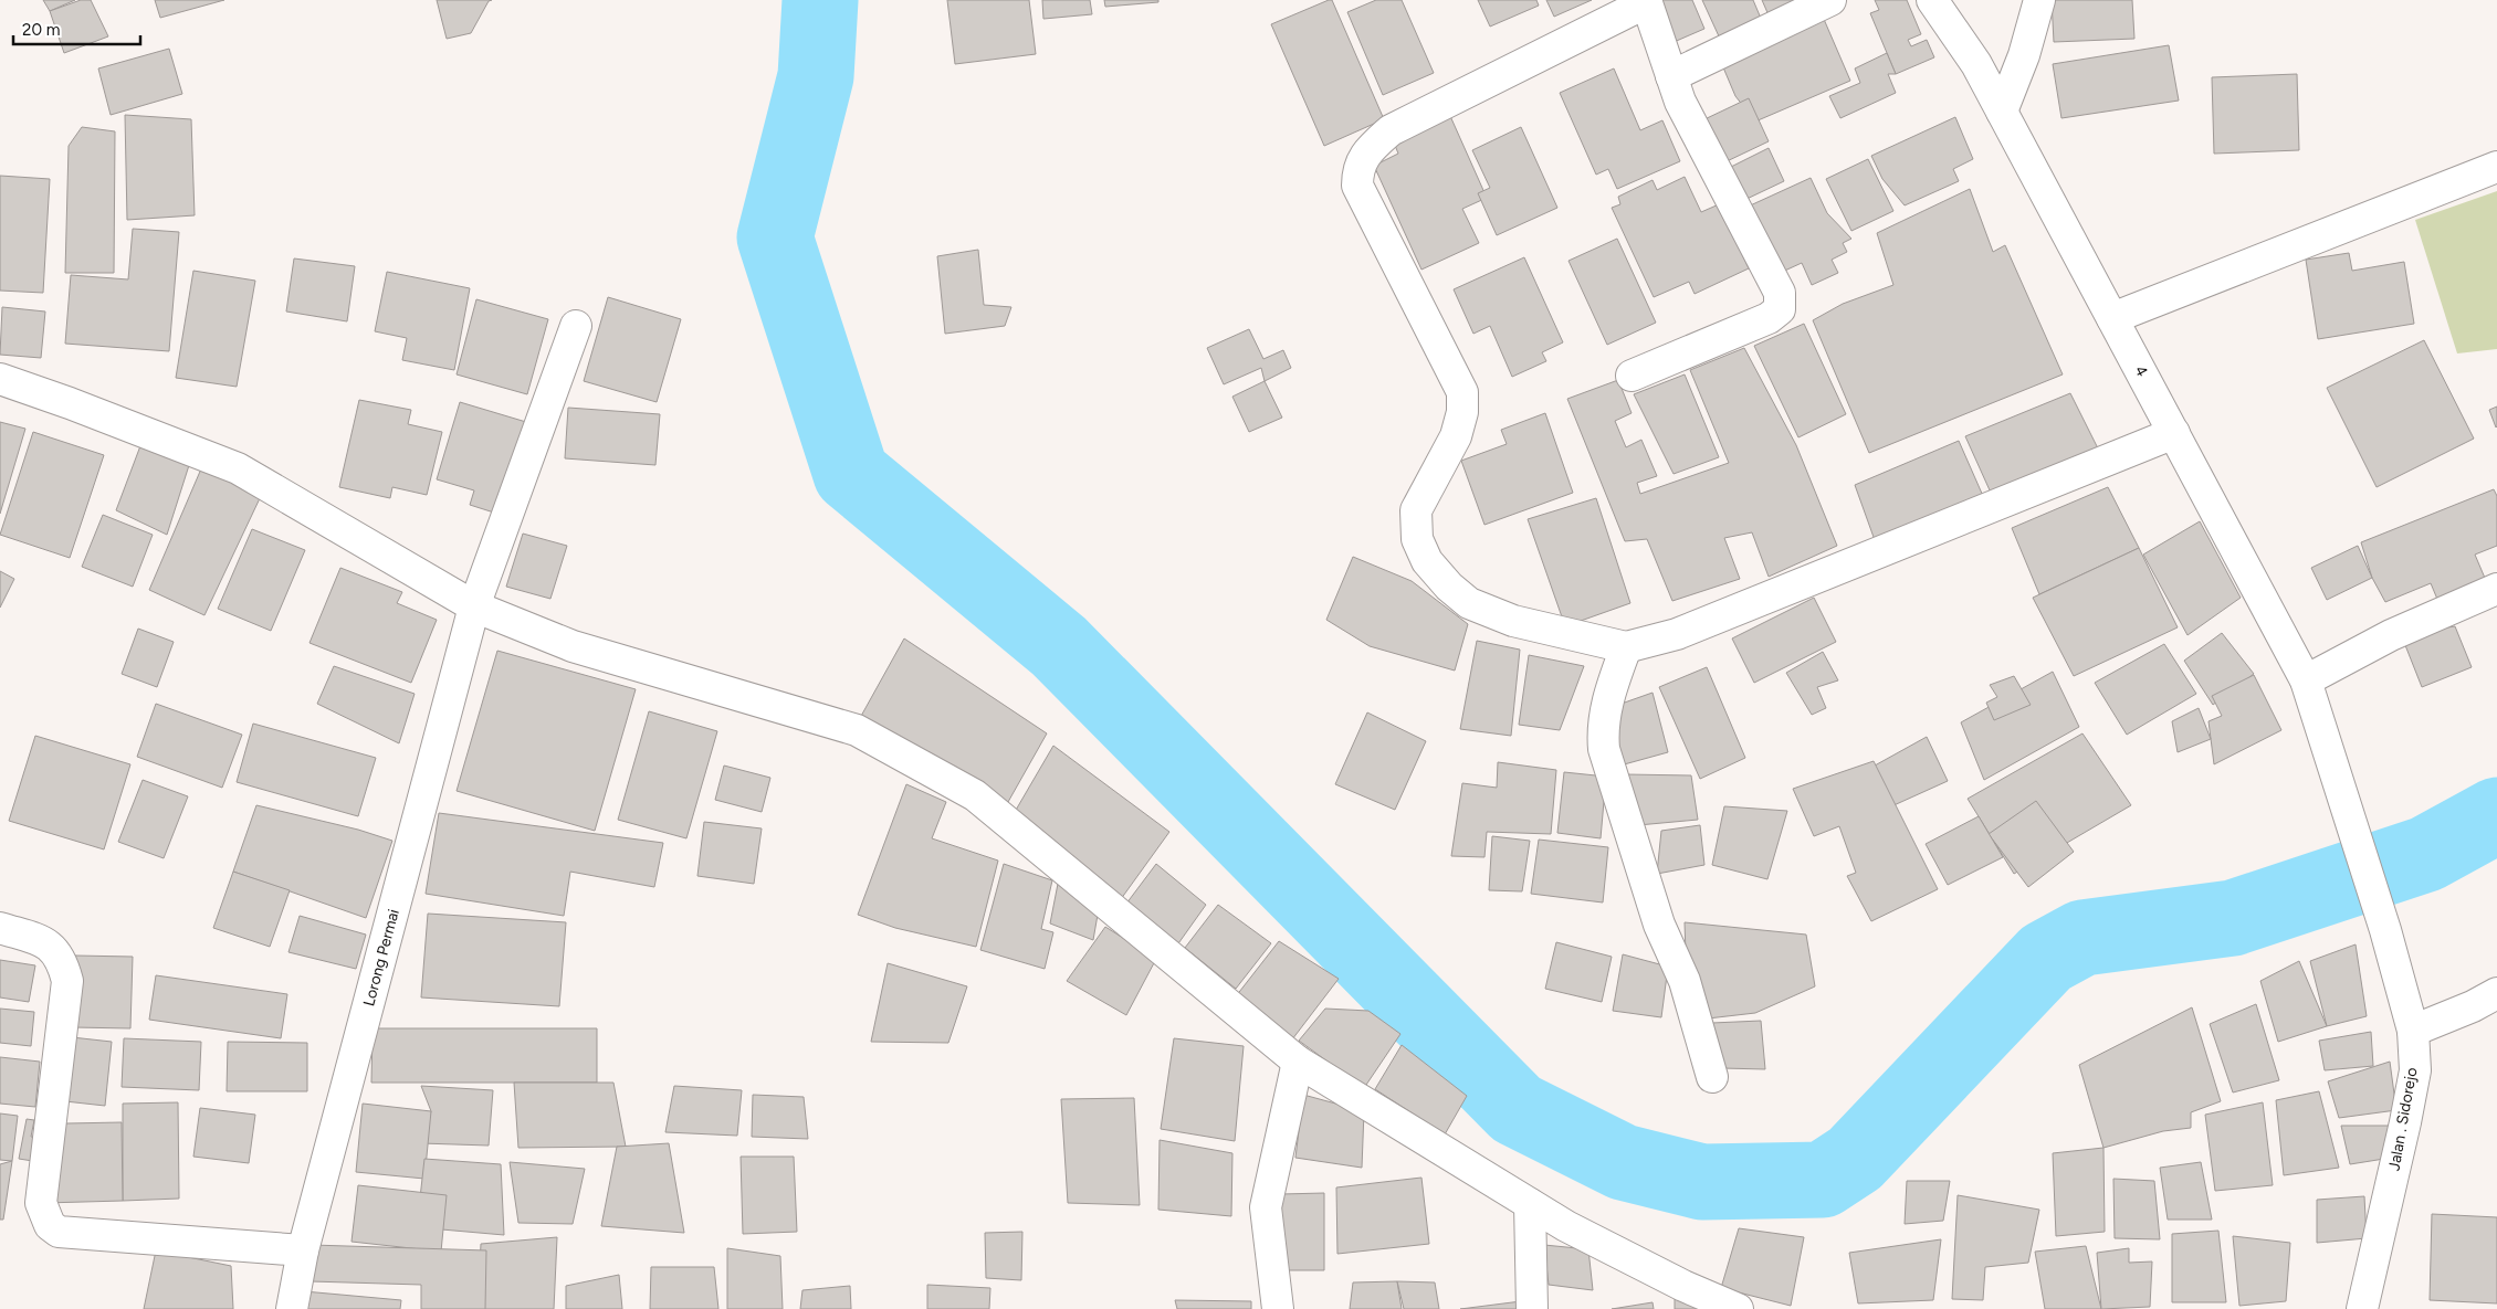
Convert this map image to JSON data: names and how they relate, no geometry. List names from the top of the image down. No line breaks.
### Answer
{"streets":{"street":["4","Lorong Permai","Jalan . Sidorejo"]},"crossings":[["4","Jalan . Sidorejo"]],"scale_bar":"20 m"}
